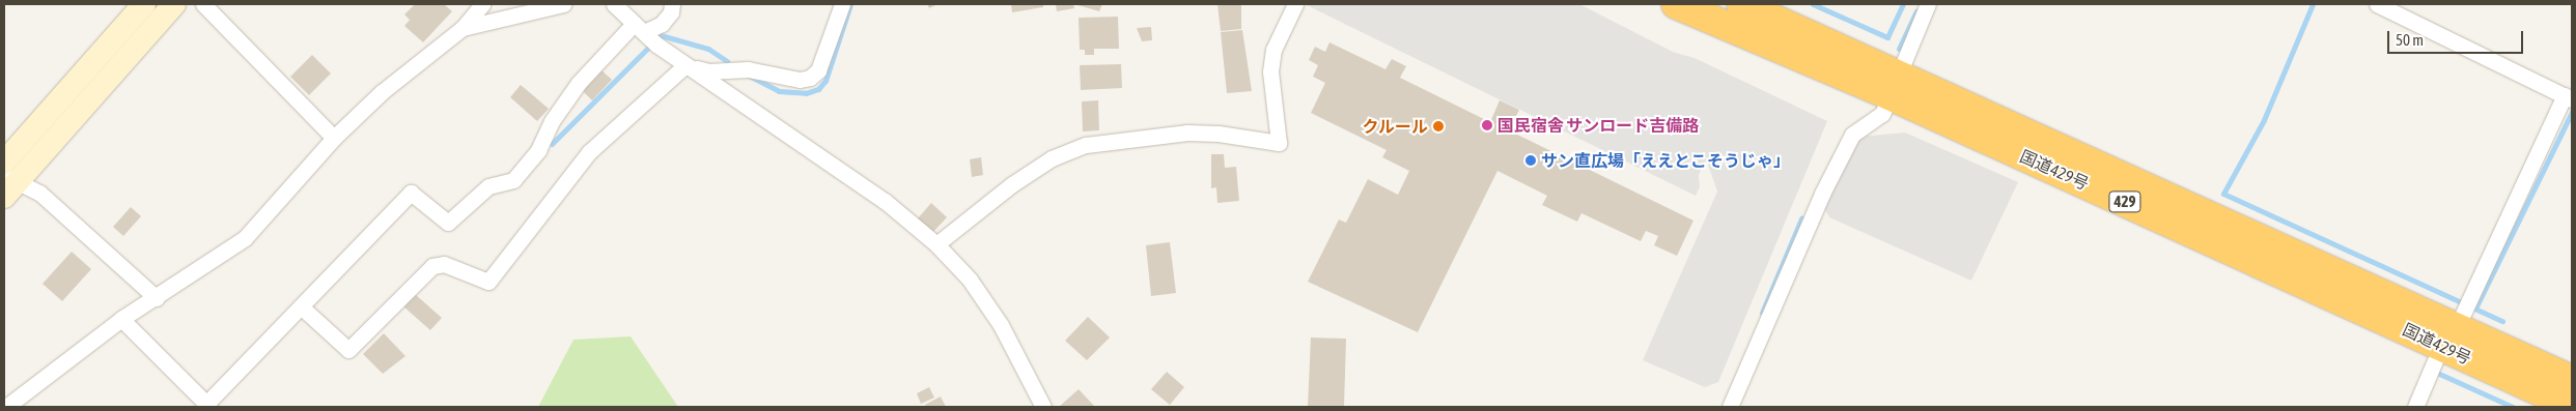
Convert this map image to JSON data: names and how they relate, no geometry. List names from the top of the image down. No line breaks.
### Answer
{"streets":{"highway":["国道429号","429"]},"places":["国民宿舎 サンロード吉備路","クルール","サン直広場「ええとこそうじゃ」"],"scale_bar":"50 m"}
